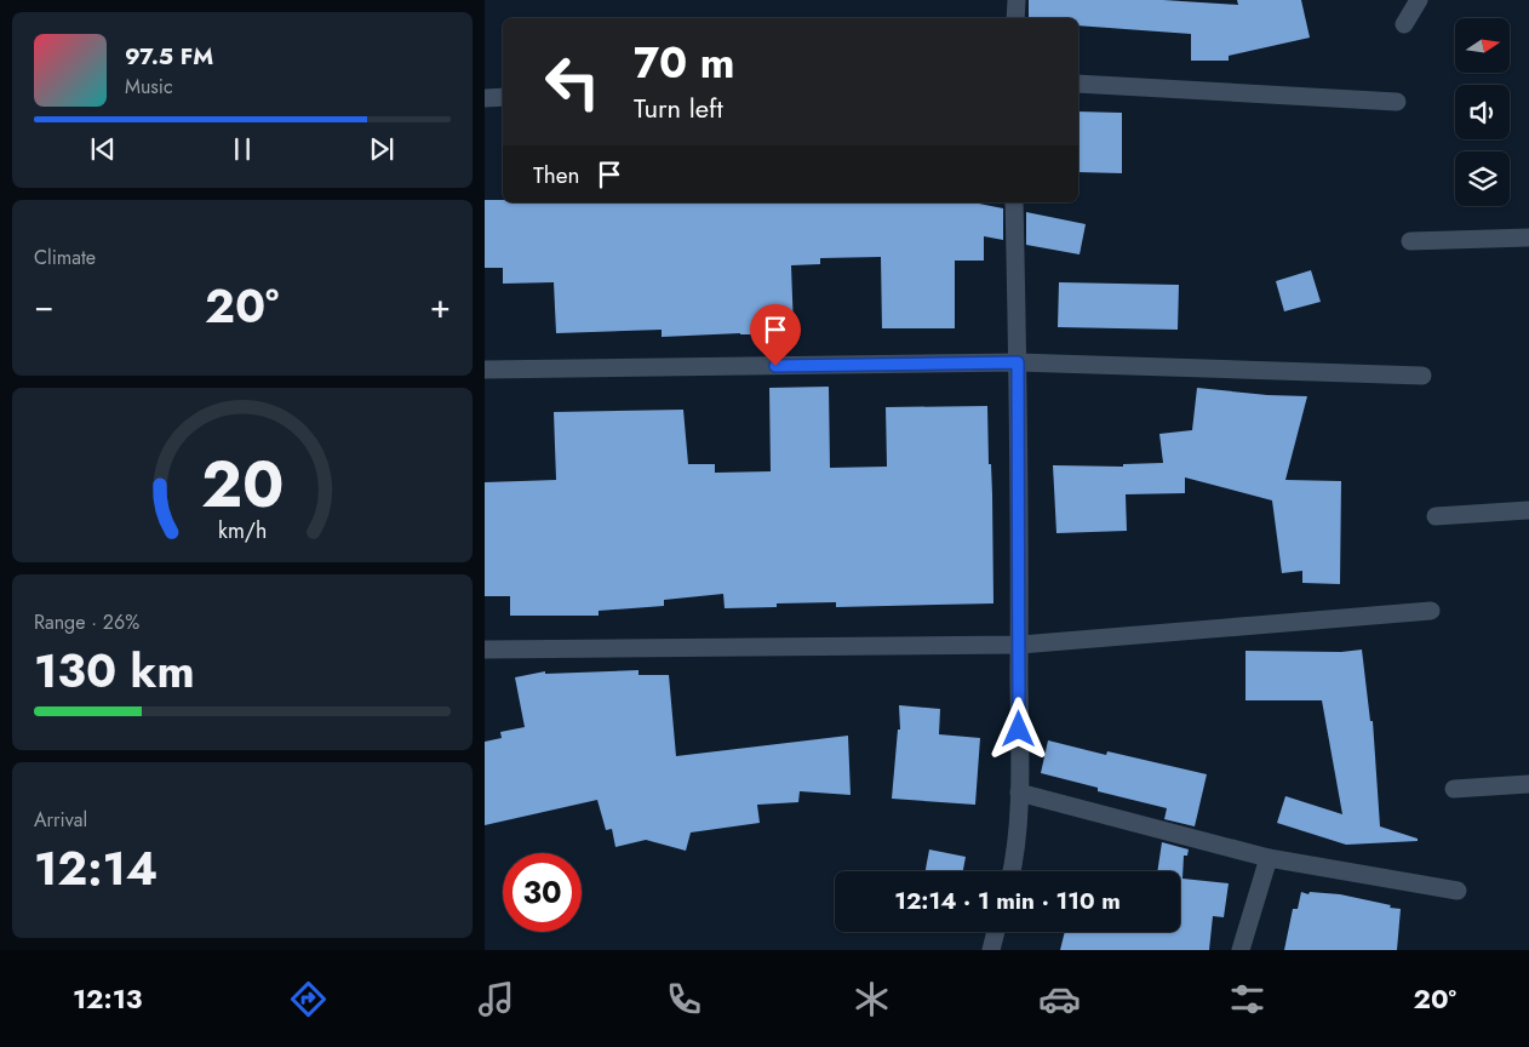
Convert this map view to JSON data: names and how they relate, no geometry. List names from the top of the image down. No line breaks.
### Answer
{"north":"right","page":{"turn":["70 m","Turn left"],"song":["97.5 FM","Music"],"then":"Then","tile":["Climate",["Range · 26%","130 km"],["Arrival","12:14"]],"heat":["−","20°","+"],"limit":"30","trip":"12:14 · 1 min · 110 m","tabs":["12:13","20°"],"gauge":["20","km/h"]}}
